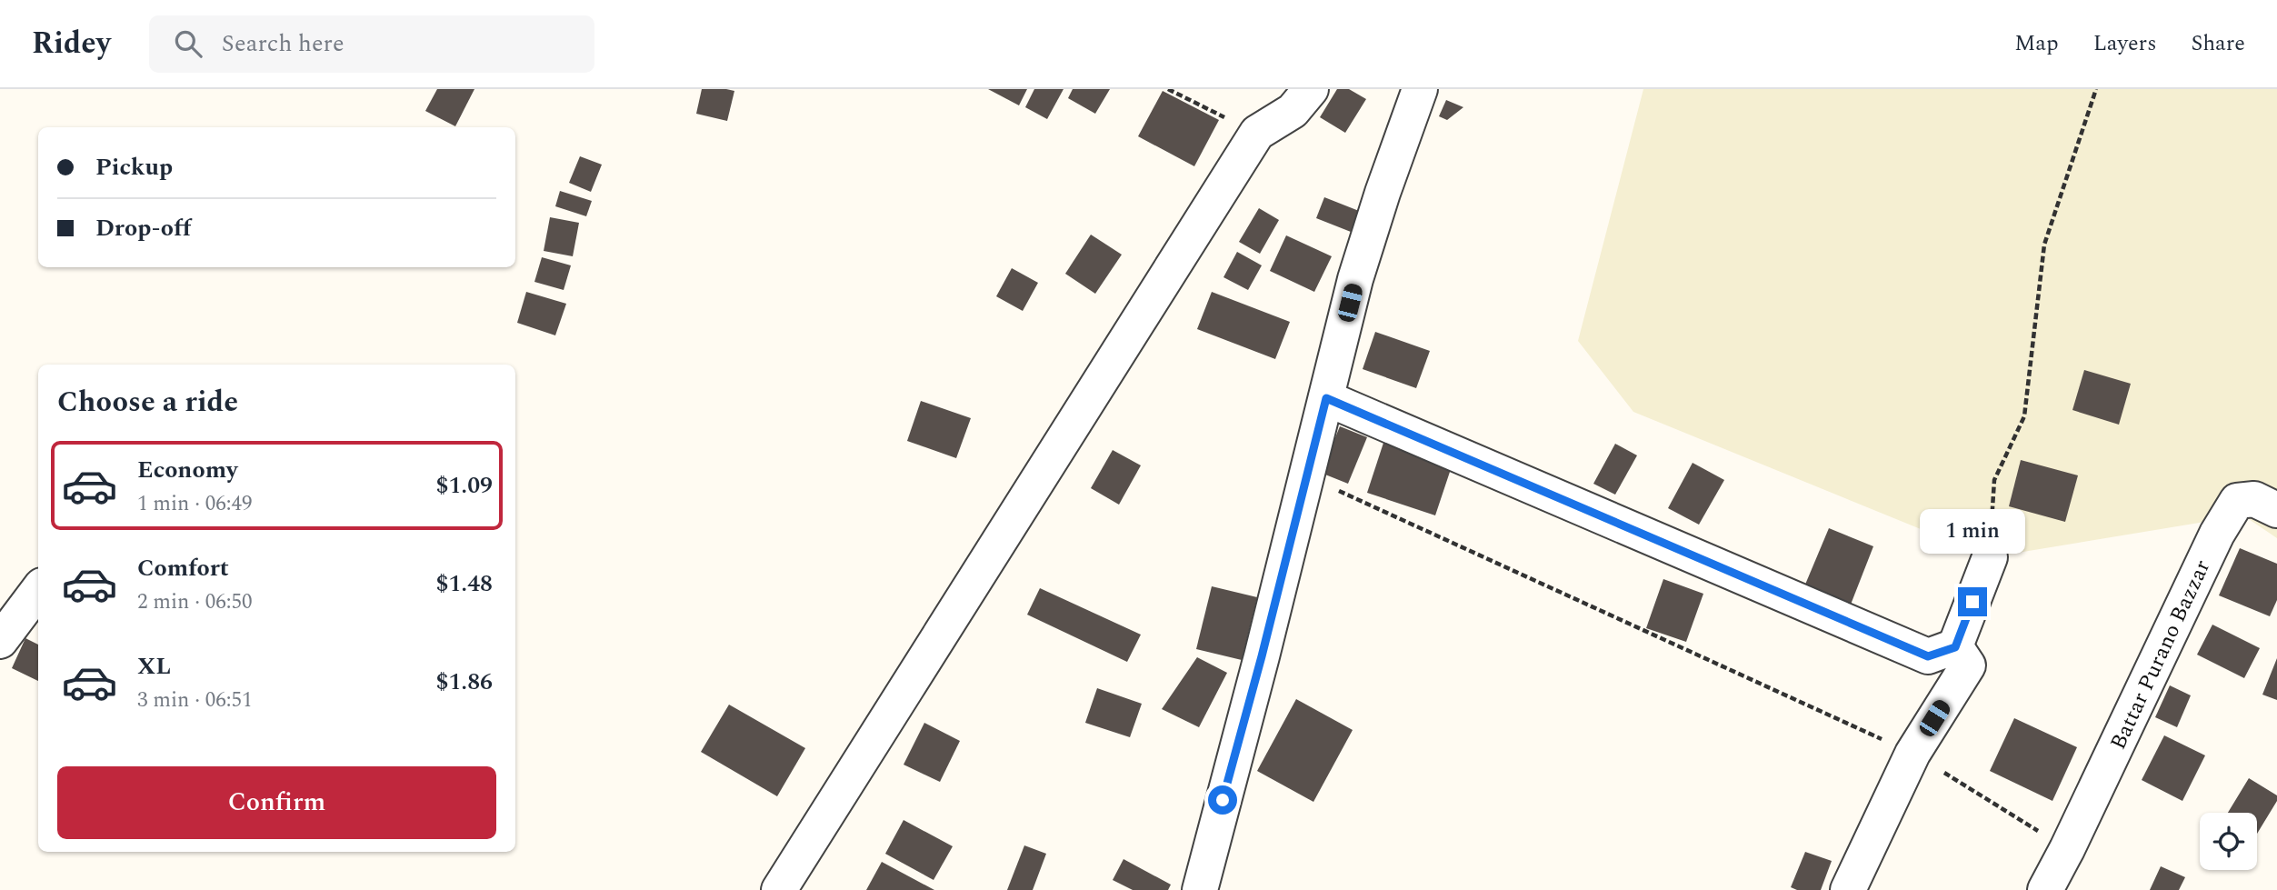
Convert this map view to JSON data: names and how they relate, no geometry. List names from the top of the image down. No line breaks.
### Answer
{"streets":{"street":["Battar Purano Bazzar"]},"page":{"header":"Ridey","search":"Search here","nav":["Map","Layers","Share"],"banner":["Pickup","Drop-off"],"heading":"Choose a ride","list":[{"name":"Economy","note":"1 min · 06:49","value":"$1.09"},{"name":"Comfort","note":"2 min · 06:50","value":"$1.48"},{"name":"XL","note":"3 min · 06:51","value":"$1.86"}],"bubble":"1 min","buttons":"Confirm"}}
